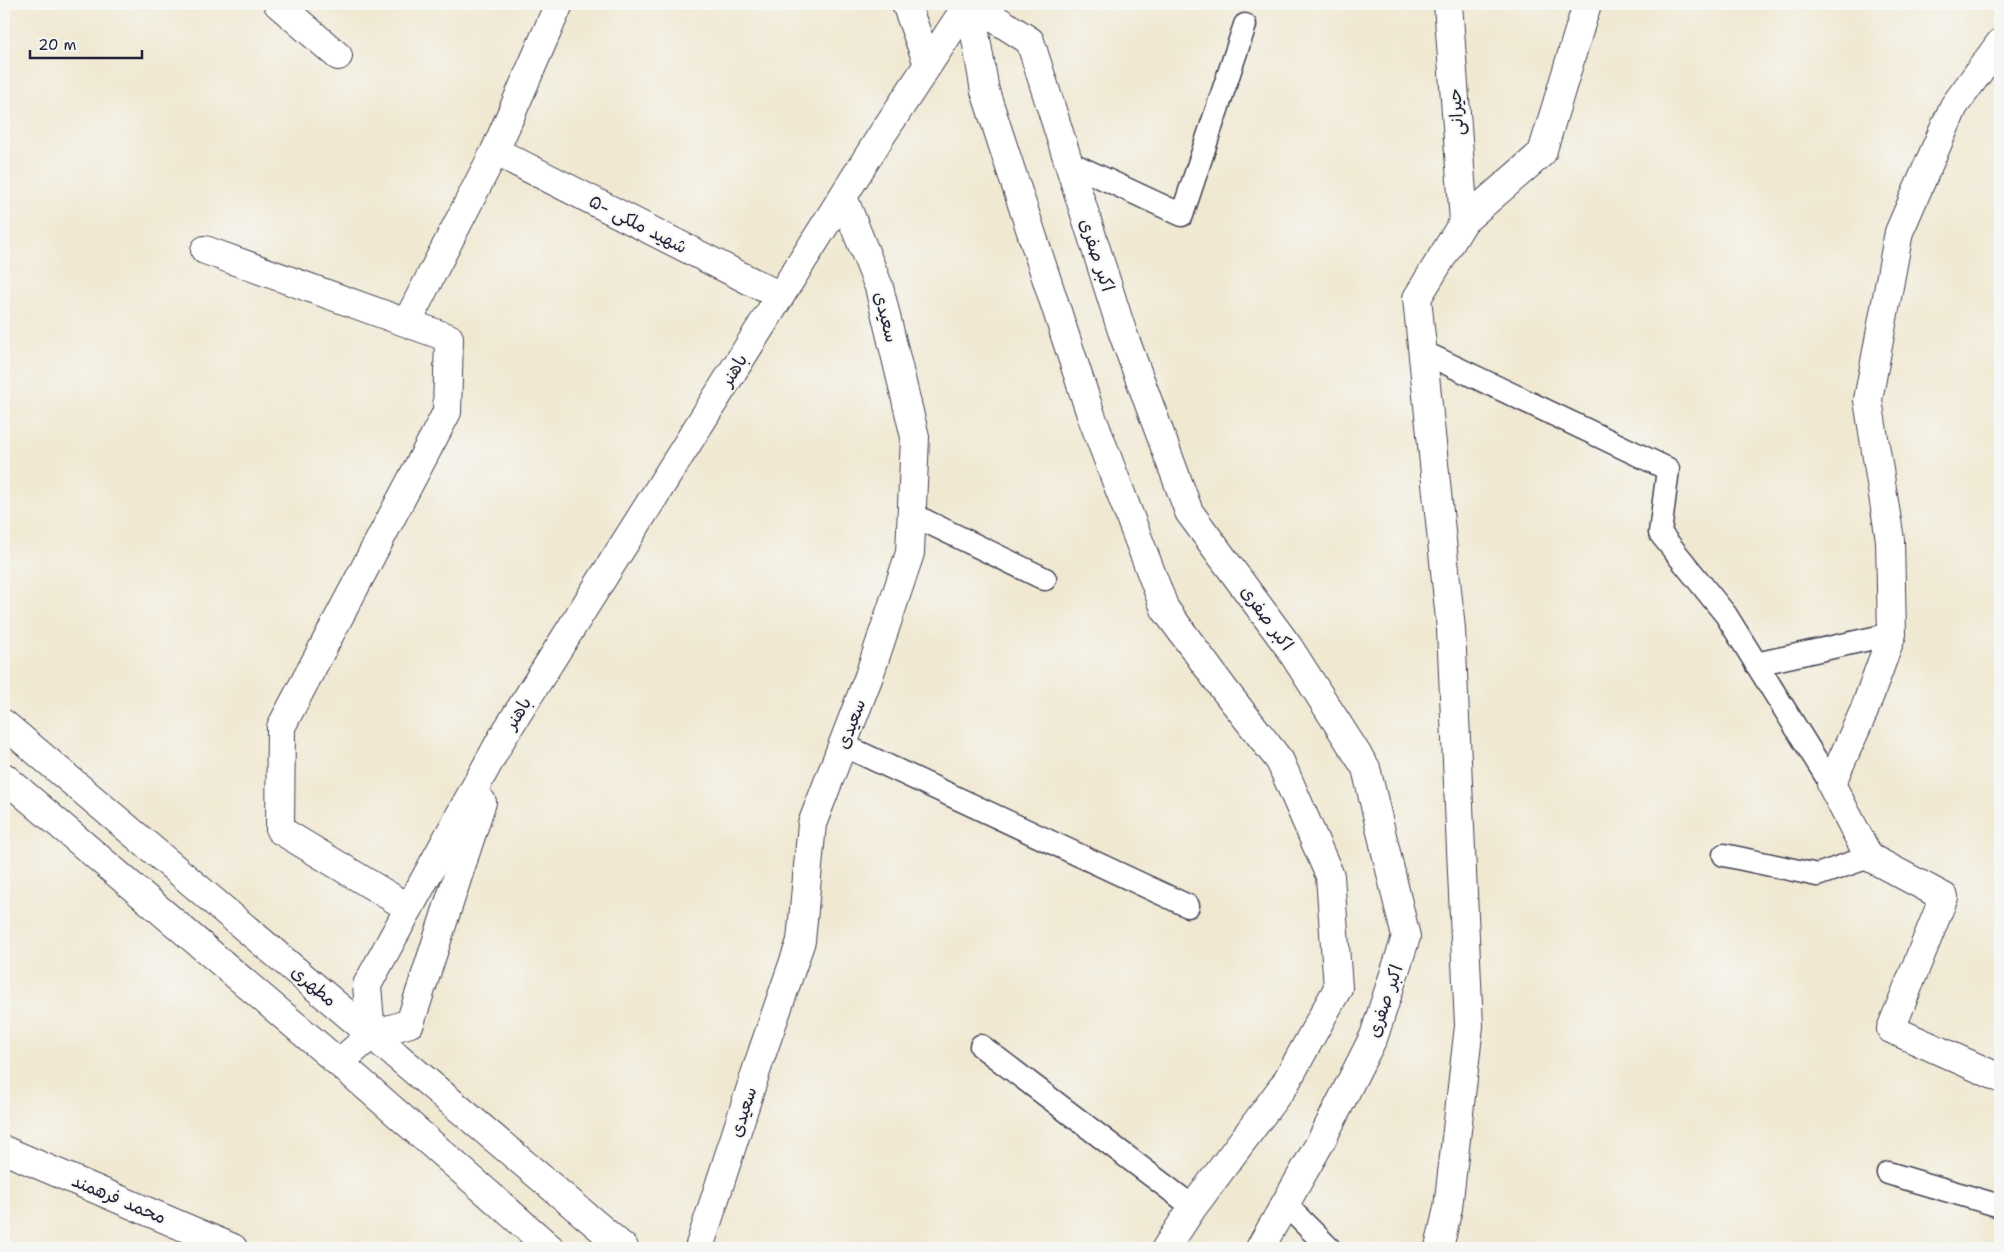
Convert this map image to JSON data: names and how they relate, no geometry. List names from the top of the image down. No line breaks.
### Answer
{"streets":{"street":["حیرانی","۵- شهید ملکی","اکبر صفری","سعیدی","باهنر","مطهری","محمد فرهمند"]},"crossings":[["۵- شهید ملکی","باهنر"],["اکبر صفری","باهنر"],["سعیدی","باهنر"]],"scale_bar":"20 m"}
